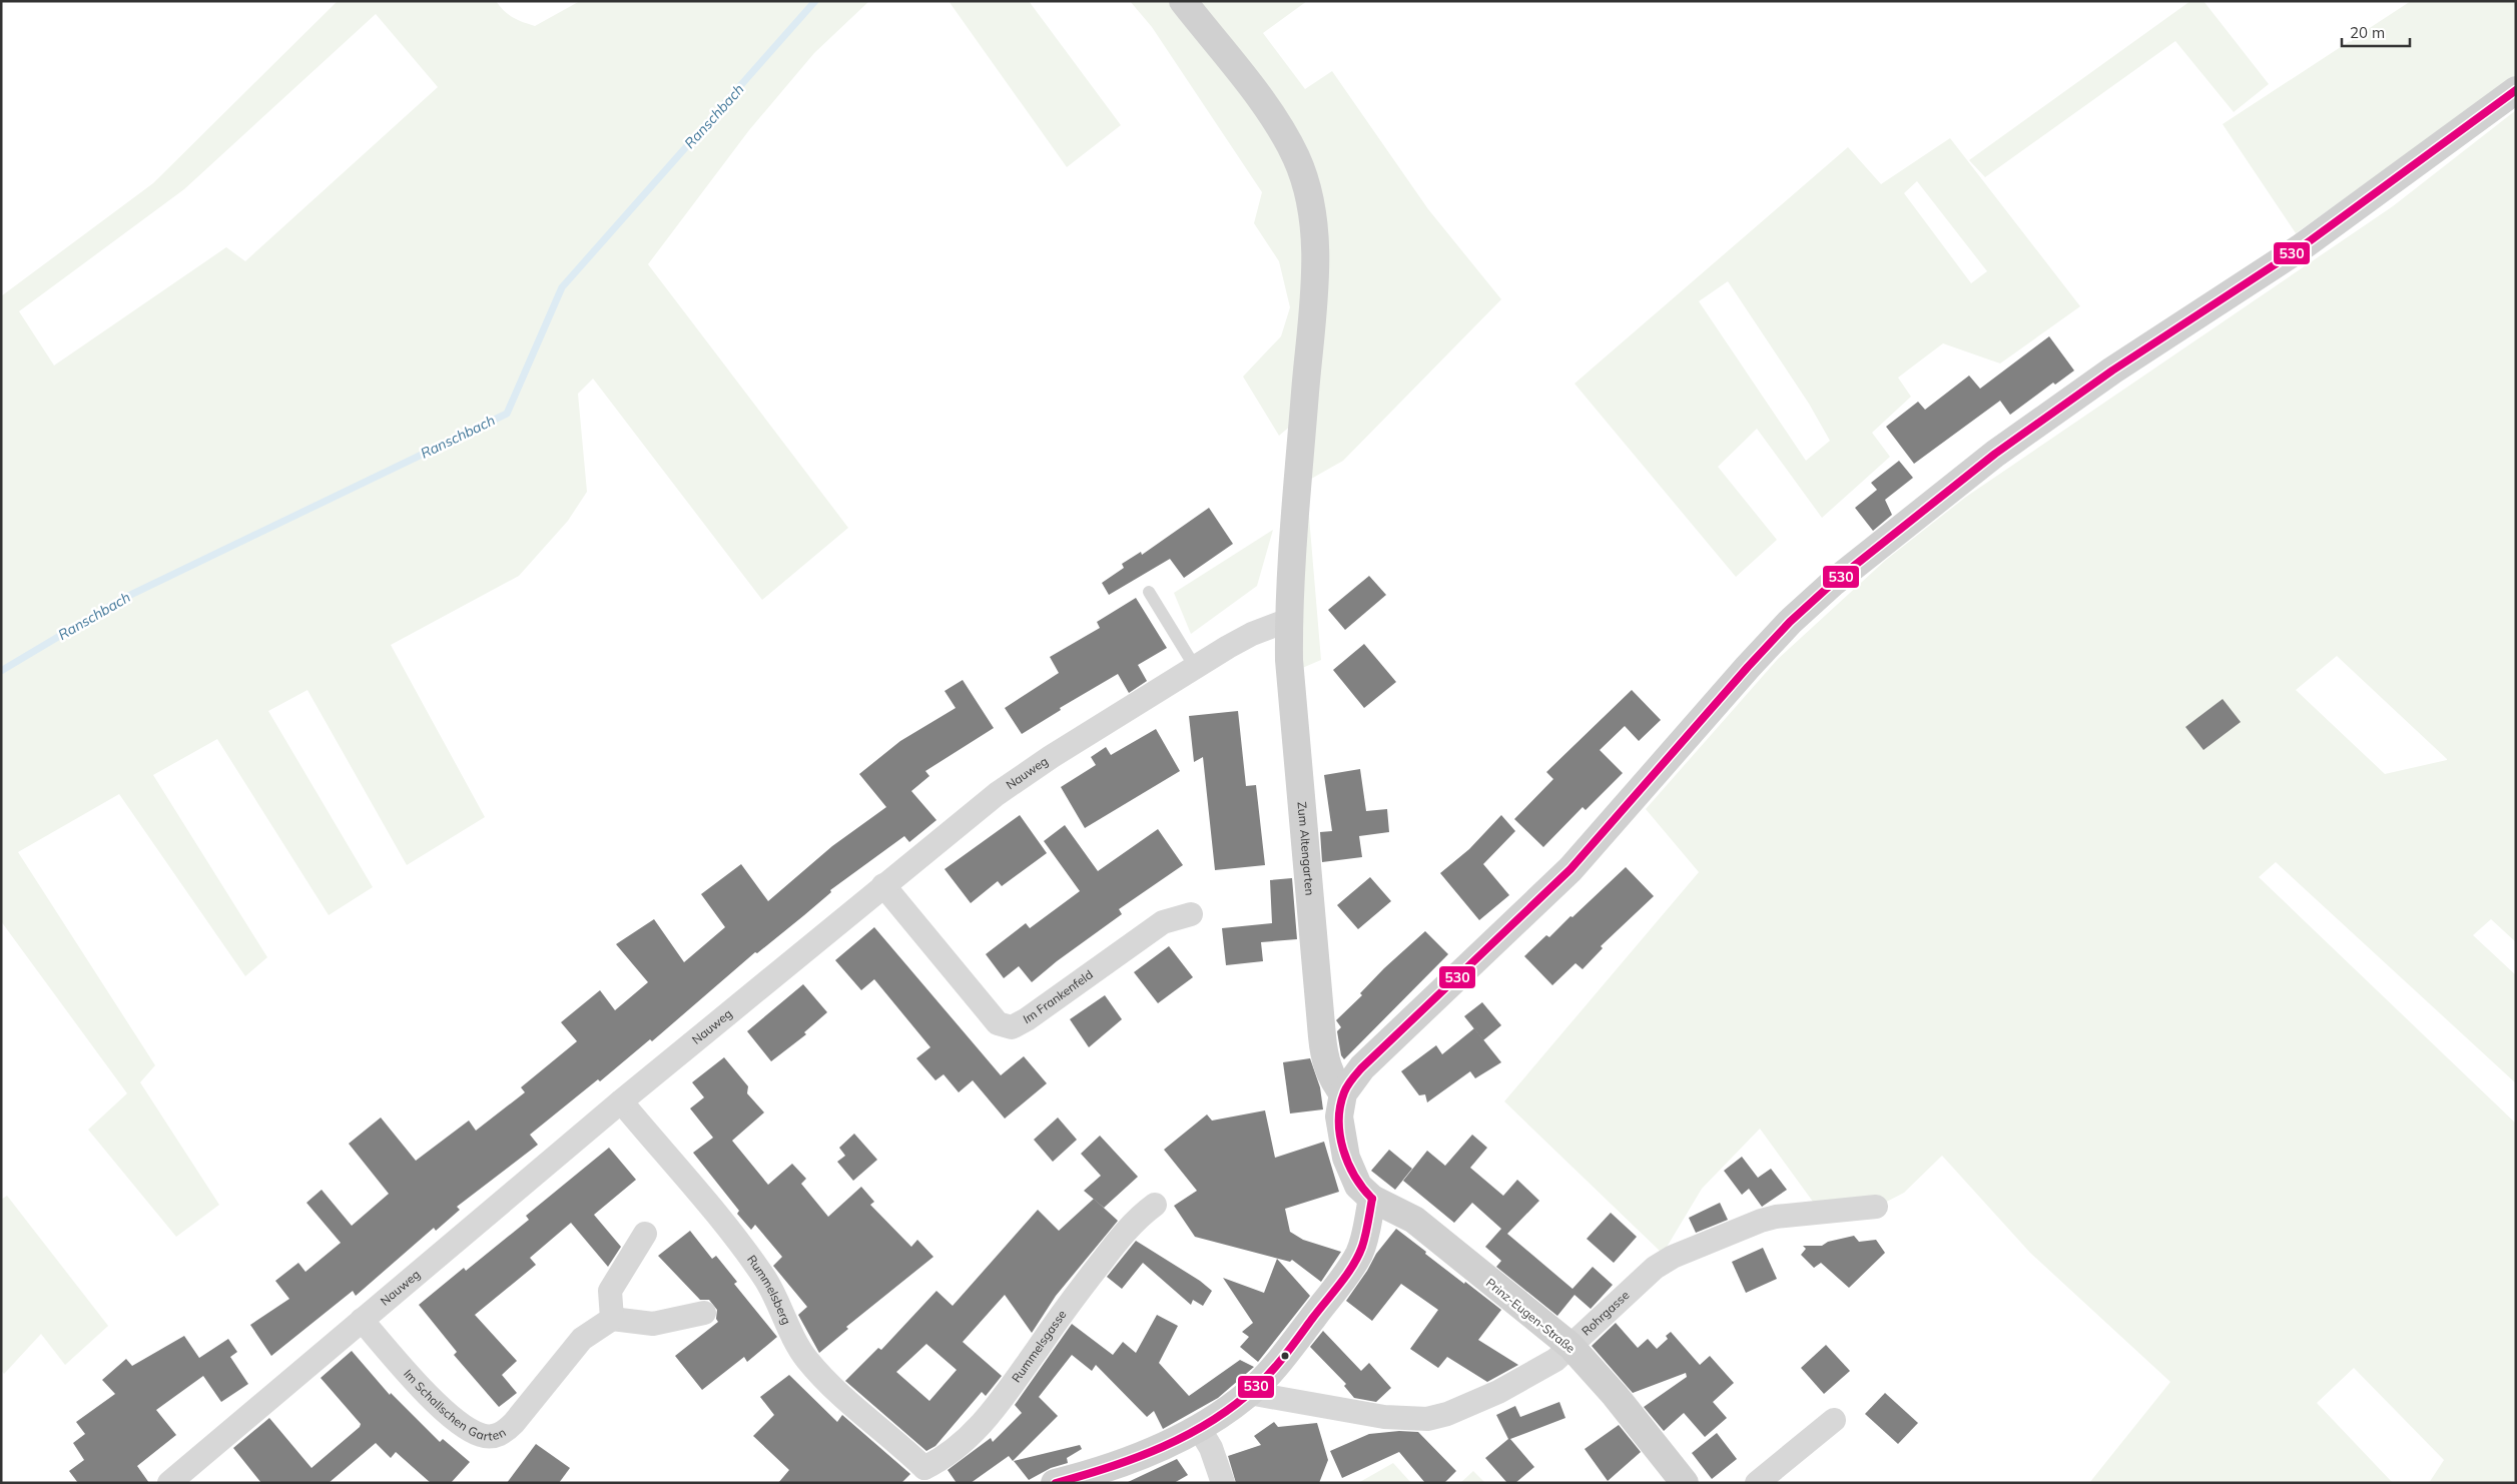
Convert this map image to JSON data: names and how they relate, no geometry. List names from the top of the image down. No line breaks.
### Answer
{"streets":{"street":["Nauweg","Zum Altengarten","Im Frankenfeld","Rummelsberg","Rohrgasse","Prinz-Eugen-Straße","Rummelsgasse","Im Schallschen Garten"]},"crossings":[["Nauweg","Zum Altengarten"],["Nauweg","Im Frankenfeld"],["Nauweg","Rummelsberg"],["Nauweg","Im Schallschen Garten"],["Rummelsberg","Rummelsgasse"],["Rohrgasse","Prinz-Eugen-Straße"]],"water":["Ranschbach"],"lines":["transit line 530"],"scale_bar":"20 m"}
